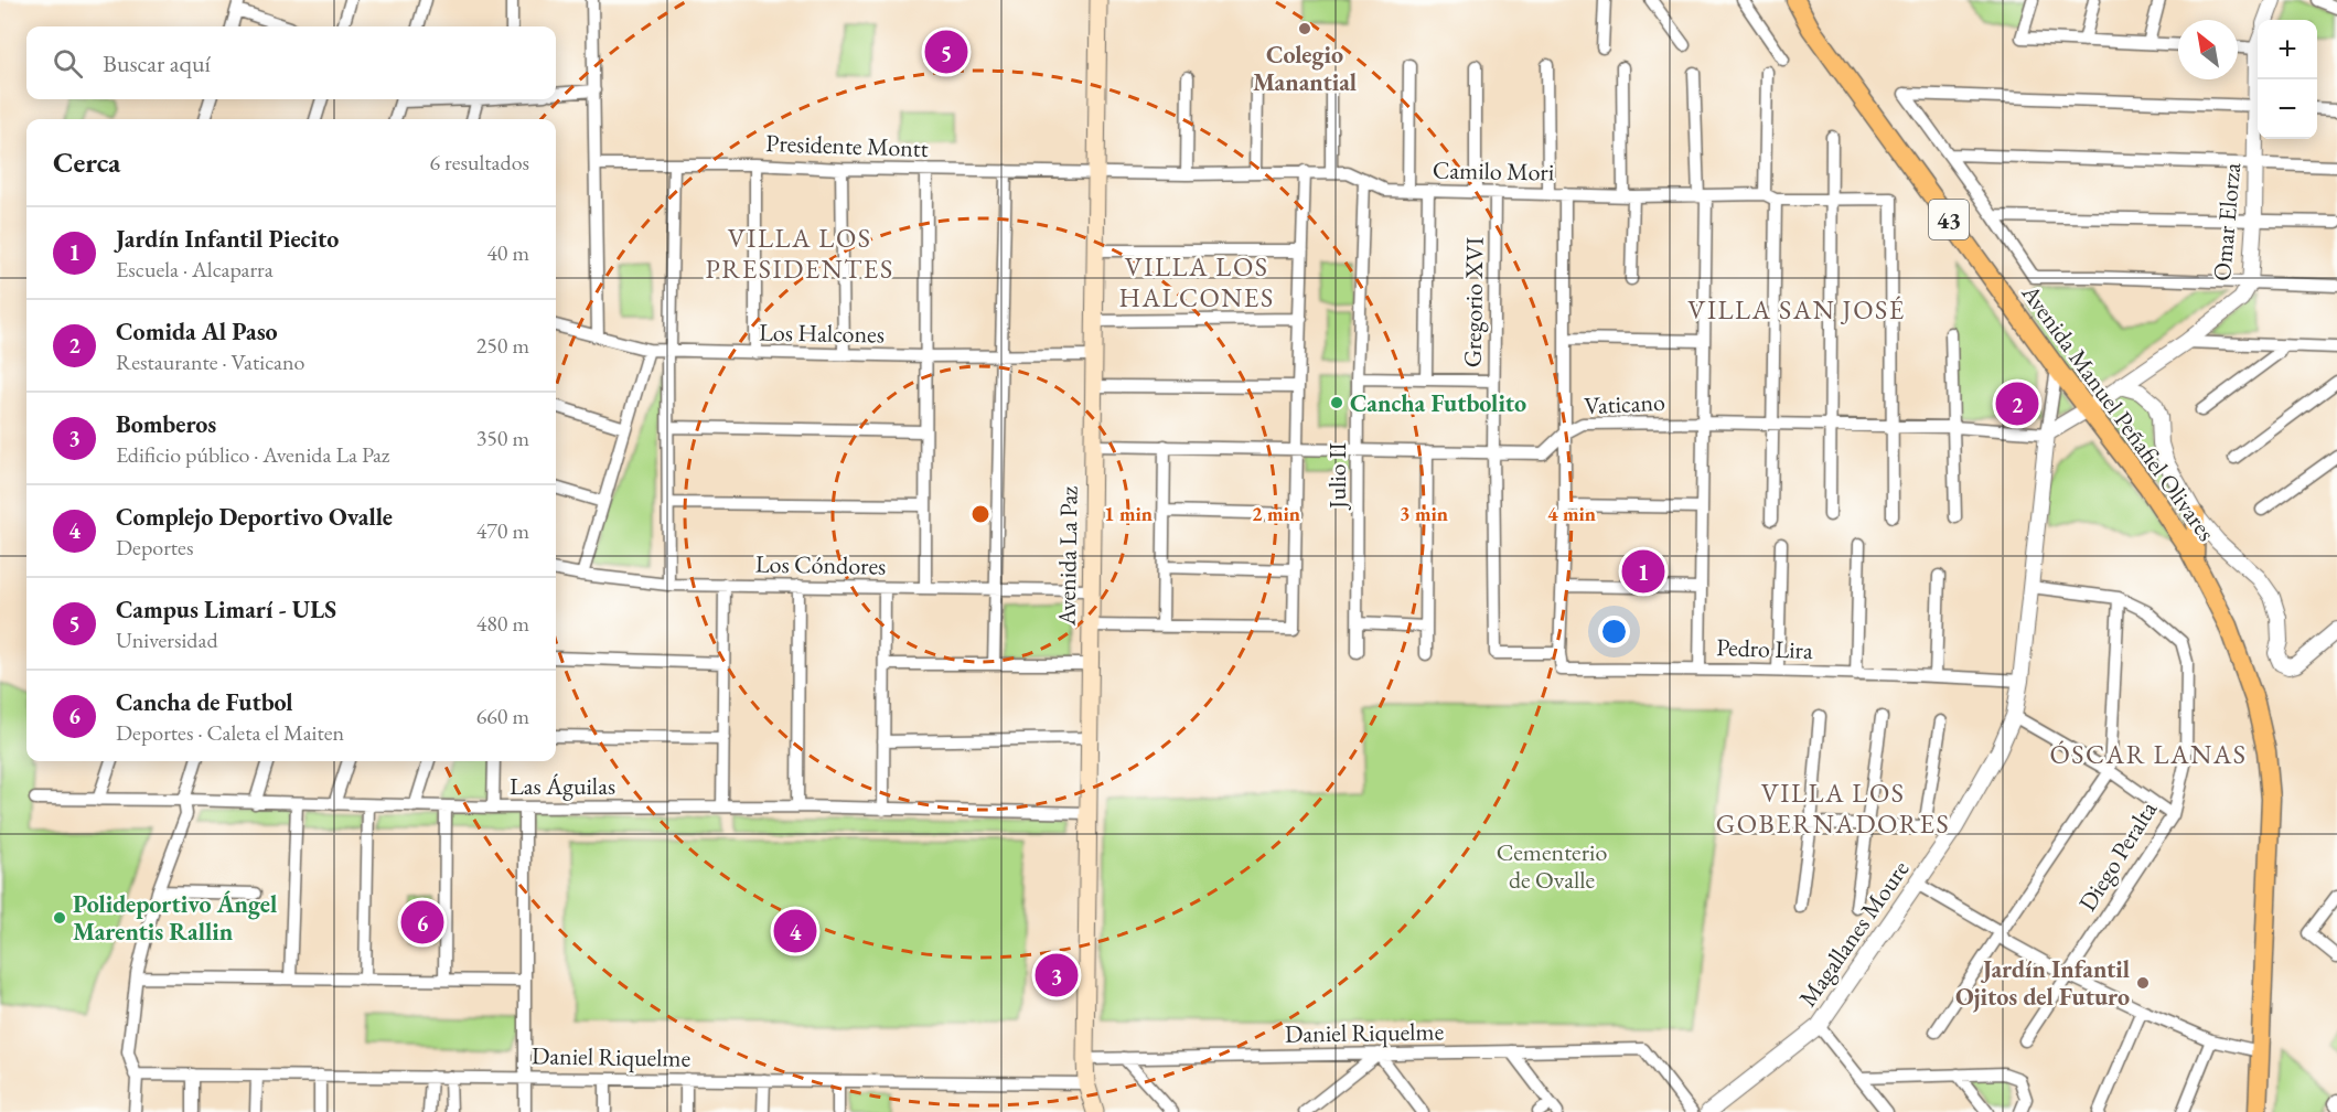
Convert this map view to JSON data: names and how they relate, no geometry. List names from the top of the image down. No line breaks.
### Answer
{"streets":{"main road":["43","Avenida Manuel Peñafiel Olivares","Avenida La Paz"],"street":["Presidente Montt","Camilo Mori","Omar Elorza","Gregorio XVI","Los Halcones","Vaticano","Julio II","Los Cóndores","Pedro Lira","Las Águilas","Diego Peralta","Magallanes Moure","Daniel Riquelme"]},"crossings":[["Presidente Montt","Camilo Mori"],["Presidente Montt","Avenida La Paz"],["Camilo Mori","Gregorio XVI"],["Camilo Mori","Vaticano"],["Camilo Mori","Julio II"],["Camilo Mori","Avenida La Paz"],["Camilo Mori","Pedro Lira"],["Omar Elorza","Vaticano"],["Omar Elorza","Avenida Manuel Peñafiel Olivares"],["Omar Elorza","Magallanes Moure"],["Gregorio XVI","Vaticano"],["Los Halcones","Avenida La Paz"],["Vaticano","Julio II"],["Vaticano","Avenida La Paz"],["Vaticano","Pedro Lira"],["Vaticano","Magallanes Moure"],["Avenida La Paz","Los Cóndores"],["Avenida La Paz","Las Águilas"],["Avenida La Paz","Daniel Riquelme"],["Pedro Lira","Magallanes Moure"],["Diego Peralta","Magallanes Moure"]],"districts":["VILLA LOS PRESIDENTES","VILLA LOS HALCONES","VILLA SAN JOSÉ","ÓSCAR LANAS","VILLA LOS GOBERNADORES"],"parks":["Cementerio de Ovalle"],"places":["Colegio Manantial","Cancha Futbolito","Polideportivo Ángel Marentis Rallin","Jardín Infantil Ojitos del Futuro"],"north":"top left","page":{"map_buttons":["+","−"],"search":"Buscar aquí","pins":["5","2","1","6","4","3"],"heading":["Cerca","6 resultados"],"list":[{"mark":"1","name":"Jardín Infantil Piecito","note":"Escuela · Alcaparra","value":"40 m"},{"mark":"2","name":"Comida Al Paso","note":"Restaurante · Vaticano","value":"250 m"},{"mark":"3","name":"Bomberos","note":"Edificio público · Avenida La Paz","value":"350 m"},{"mark":"4","name":"Complejo Deportivo Ovalle","note":"Deportes","value":"470 m"},{"mark":"5","name":"Campus Limarí - ULS","note":"Universidad","value":"480 m"},{"mark":"6","name":"Cancha de Futbol","note":"Deportes · Caleta el Maiten","value":"660 m"}]},"rings":["1 min","2 min","3 min","4 min"]}
